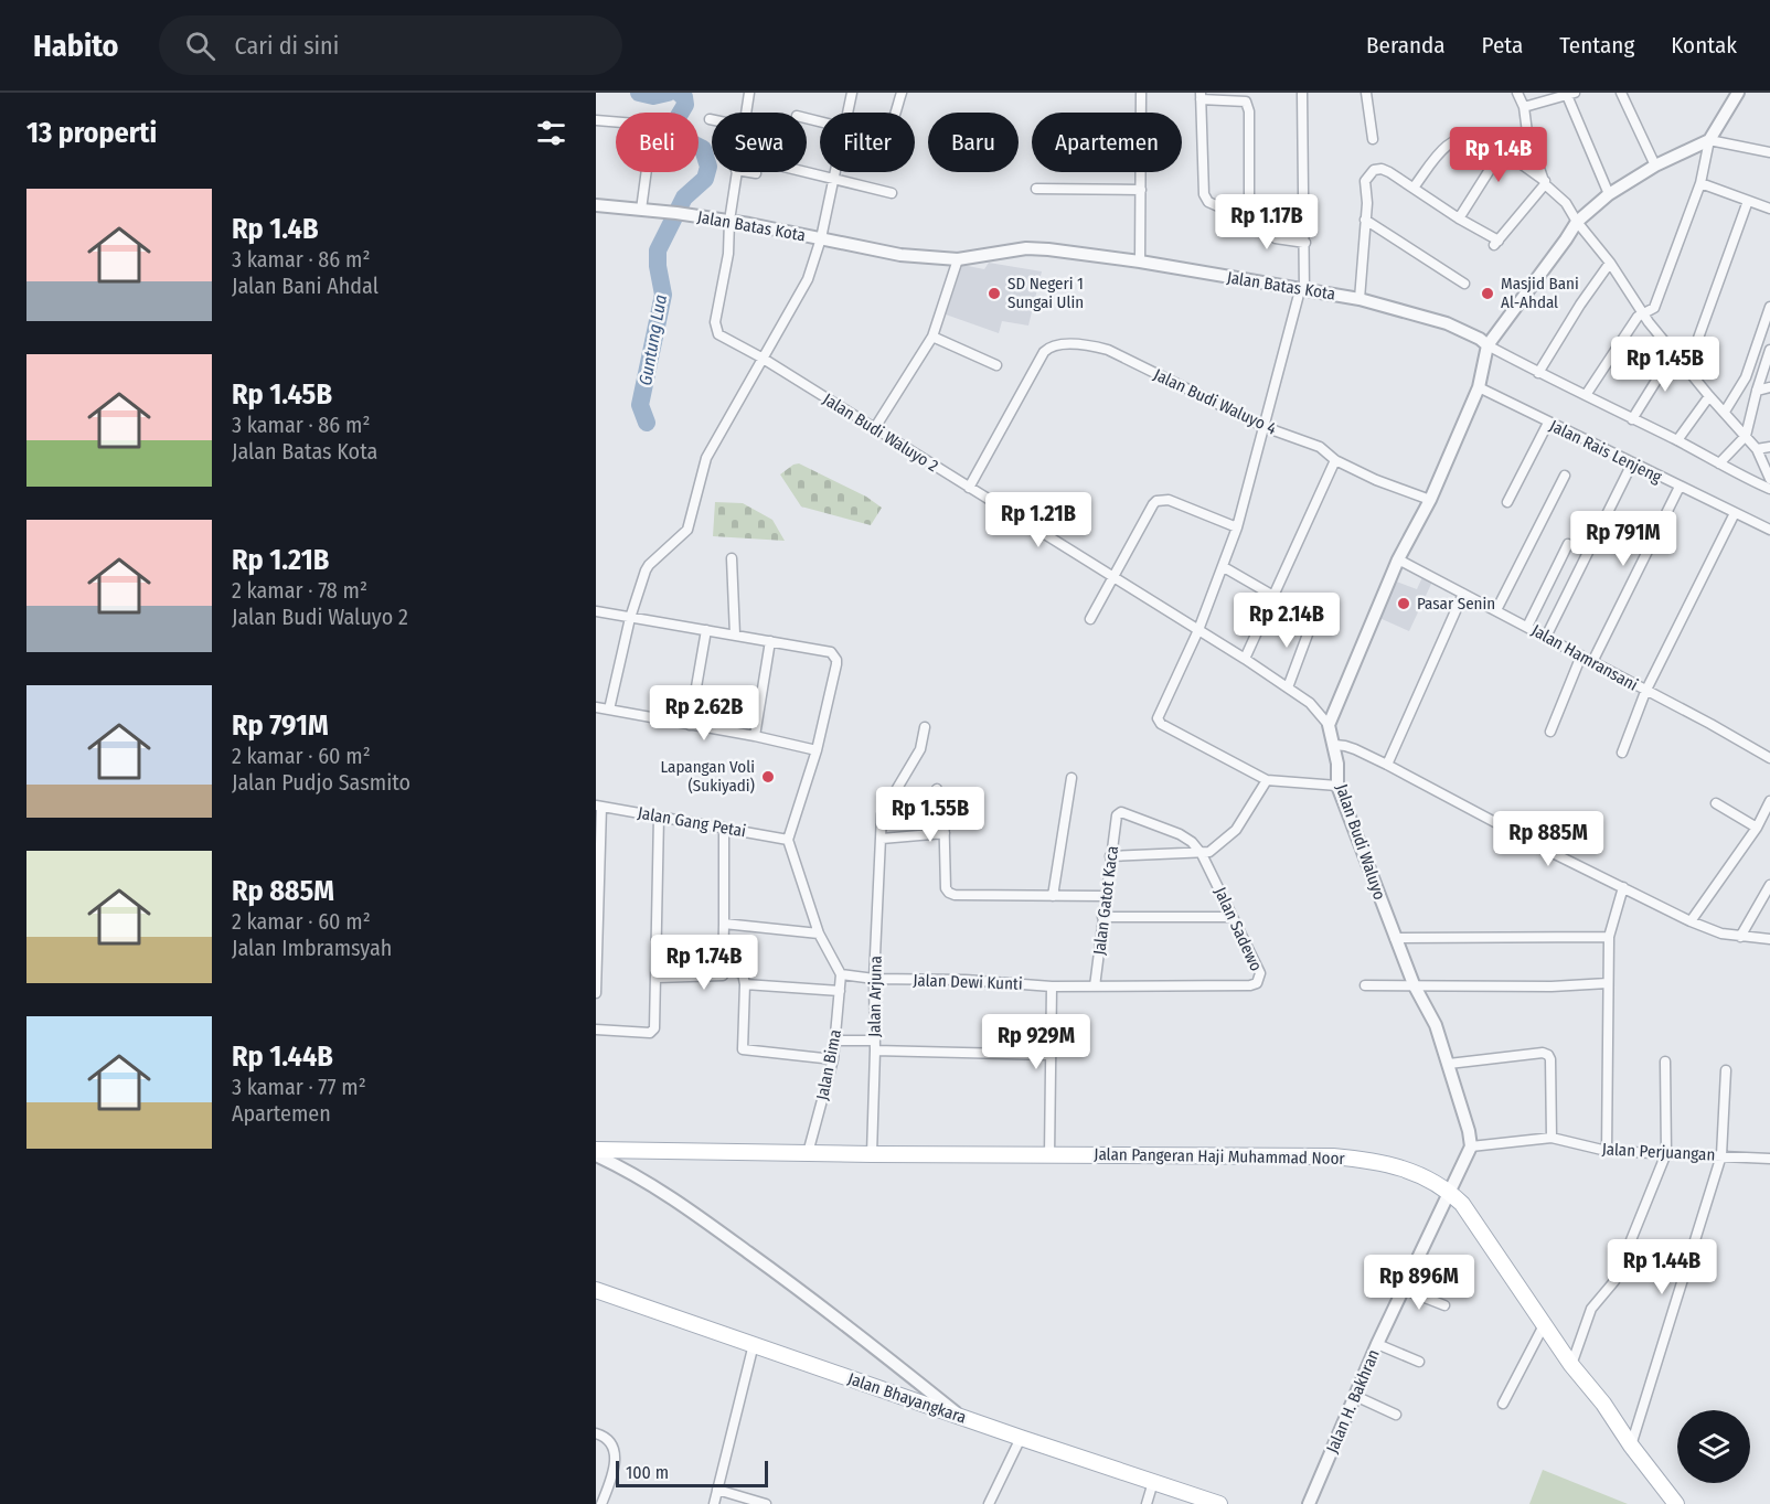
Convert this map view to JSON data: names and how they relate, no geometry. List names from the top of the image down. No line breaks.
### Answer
{"streets":{"main road":["Jalan Pangeran Haji Muhammad Noor","Jalan Bhayangkara"],"street":["Jalan Batas Kota","Jalan Budi Waluyo 4","Jalan Budi Waluyo 2","Jalan Rais Lenjeng","Jalan Hamransani","Jalan Gang Petai","Jalan Budi Waluyo","Jalan Gatot Kaca","Jalan Sadewo","Jalan Dewi Kunti","Jalan Arjuna","Jalan Bima","Jalan Perjuangan","Jalan H. Bakhran"]},"crossings":[["Jalan Batas Kota","Jalan Budi Waluyo 2"],["Jalan Budi Waluyo 4","Jalan Budi Waluyo 2"],["Jalan Budi Waluyo 2","Jalan Budi Waluyo"],["Jalan Budi Waluyo","Jalan Perjuangan"],["Jalan Gatot Kaca","Jalan Sadewo"],["Jalan Gatot Kaca","Jalan Dewi Kunti"],["Jalan Sadewo","Jalan Dewi Kunti"],["Jalan Dewi Kunti","Jalan Arjuna"],["Jalan Dewi Kunti","Jalan Bima"],["Jalan Arjuna","Jalan Pangeran Haji Muhammad Noor"],["Jalan Bima","Jalan Pangeran Haji Muhammad Noor"],["Jalan Pangeran Haji Muhammad Noor","Jalan H. Bakhran"]],"water":["Guntung Lua"],"places":["SD Negeri 1 Sungai Ulin","Masjid Bani Al-Ahdal","Pasar Senin","Lapangan Voli (Sukiyadi)"],"scale_bar":"100 m","page":{"header":"Habito","search":"Cari di sini","nav":["Beranda","Peta","Tentang","Kontak"],"heading":"13 properti","chip":["Beli","Sewa","Filter","Baru","Apartemen"],"price":["Rp 1.4B","Rp 1.17B","Rp 1.45B","Rp 1.21B","Rp 791M","Rp 2.14B","Rp 2.62B","Rp 1.55B","Rp 885M","Rp 1.74B","Rp 929M","Rp 1.44B","Rp 896M"],"list":[{"name":"Rp 1.4B","note":"3 kamar · 86 m² · Jalan Bani Ahdal"},{"name":"Rp 1.45B","note":"3 kamar · 86 m² · Jalan Batas Kota"},{"name":"Rp 1.21B","note":"2 kamar · 78 m² · Jalan Budi Waluyo 2"},{"name":"Rp 791M","note":"2 kamar · 60 m² · Jalan Pudjo Sasmito"},{"name":"Rp 885M","note":"2 kamar · 60 m² · Jalan Imbramsyah"},{"name":"Rp 1.44B","note":"3 kamar · 77 m² · Apartemen"}],"scale":"100 m"}}
